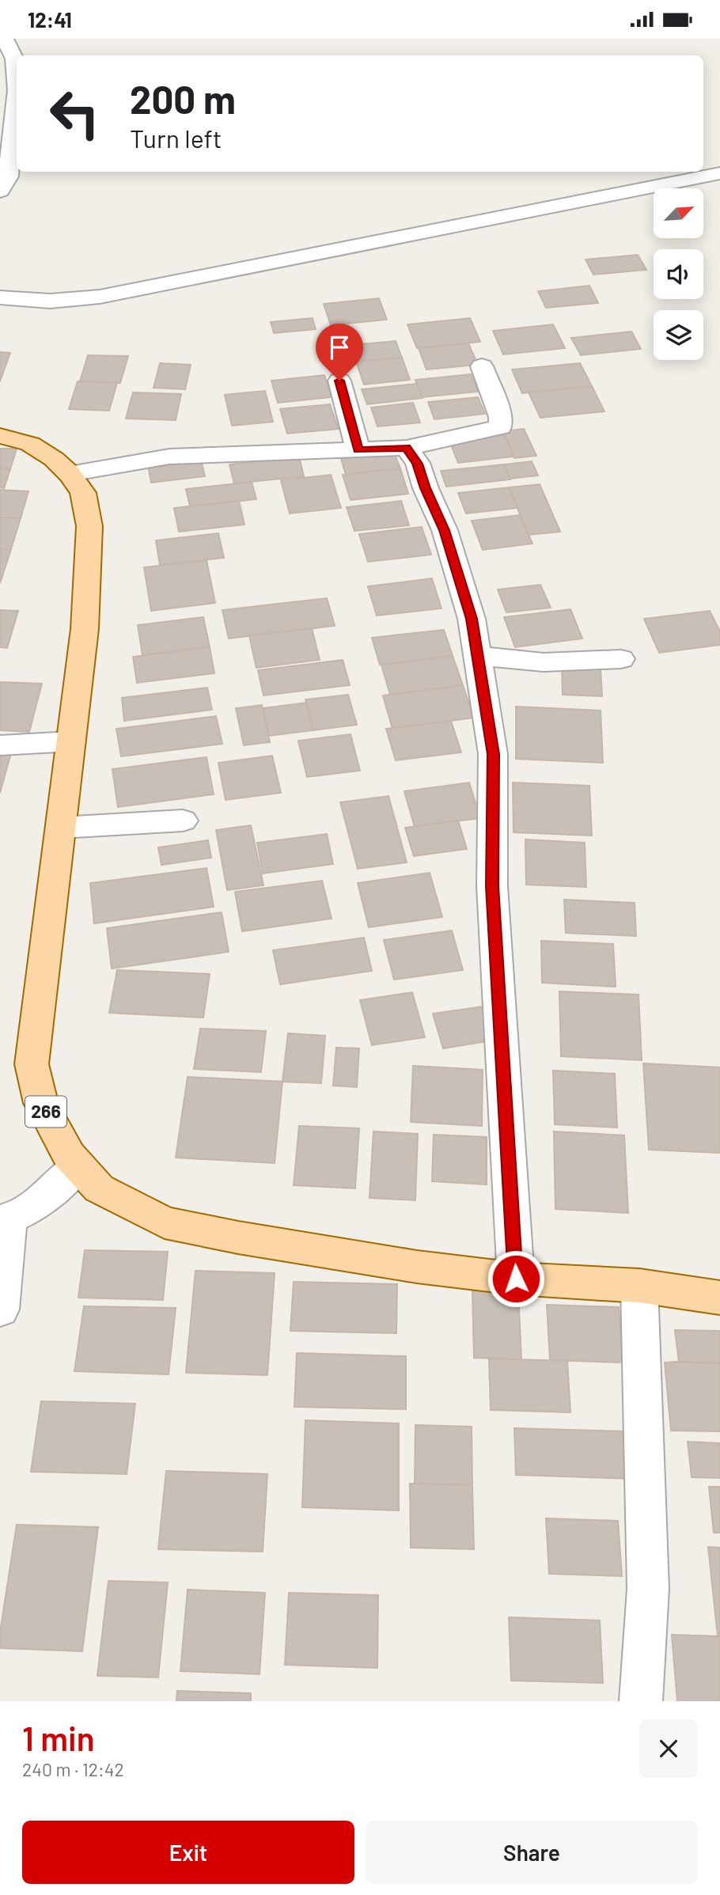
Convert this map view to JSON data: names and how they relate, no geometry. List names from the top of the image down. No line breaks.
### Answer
{"streets":{"main road":["266"]},"north":"top right","page":{"status":"12:41","turn":["200 m","Turn left"],"heading":["1 min","240 m · 12:42"],"buttons":["Exit","Share"]}}
